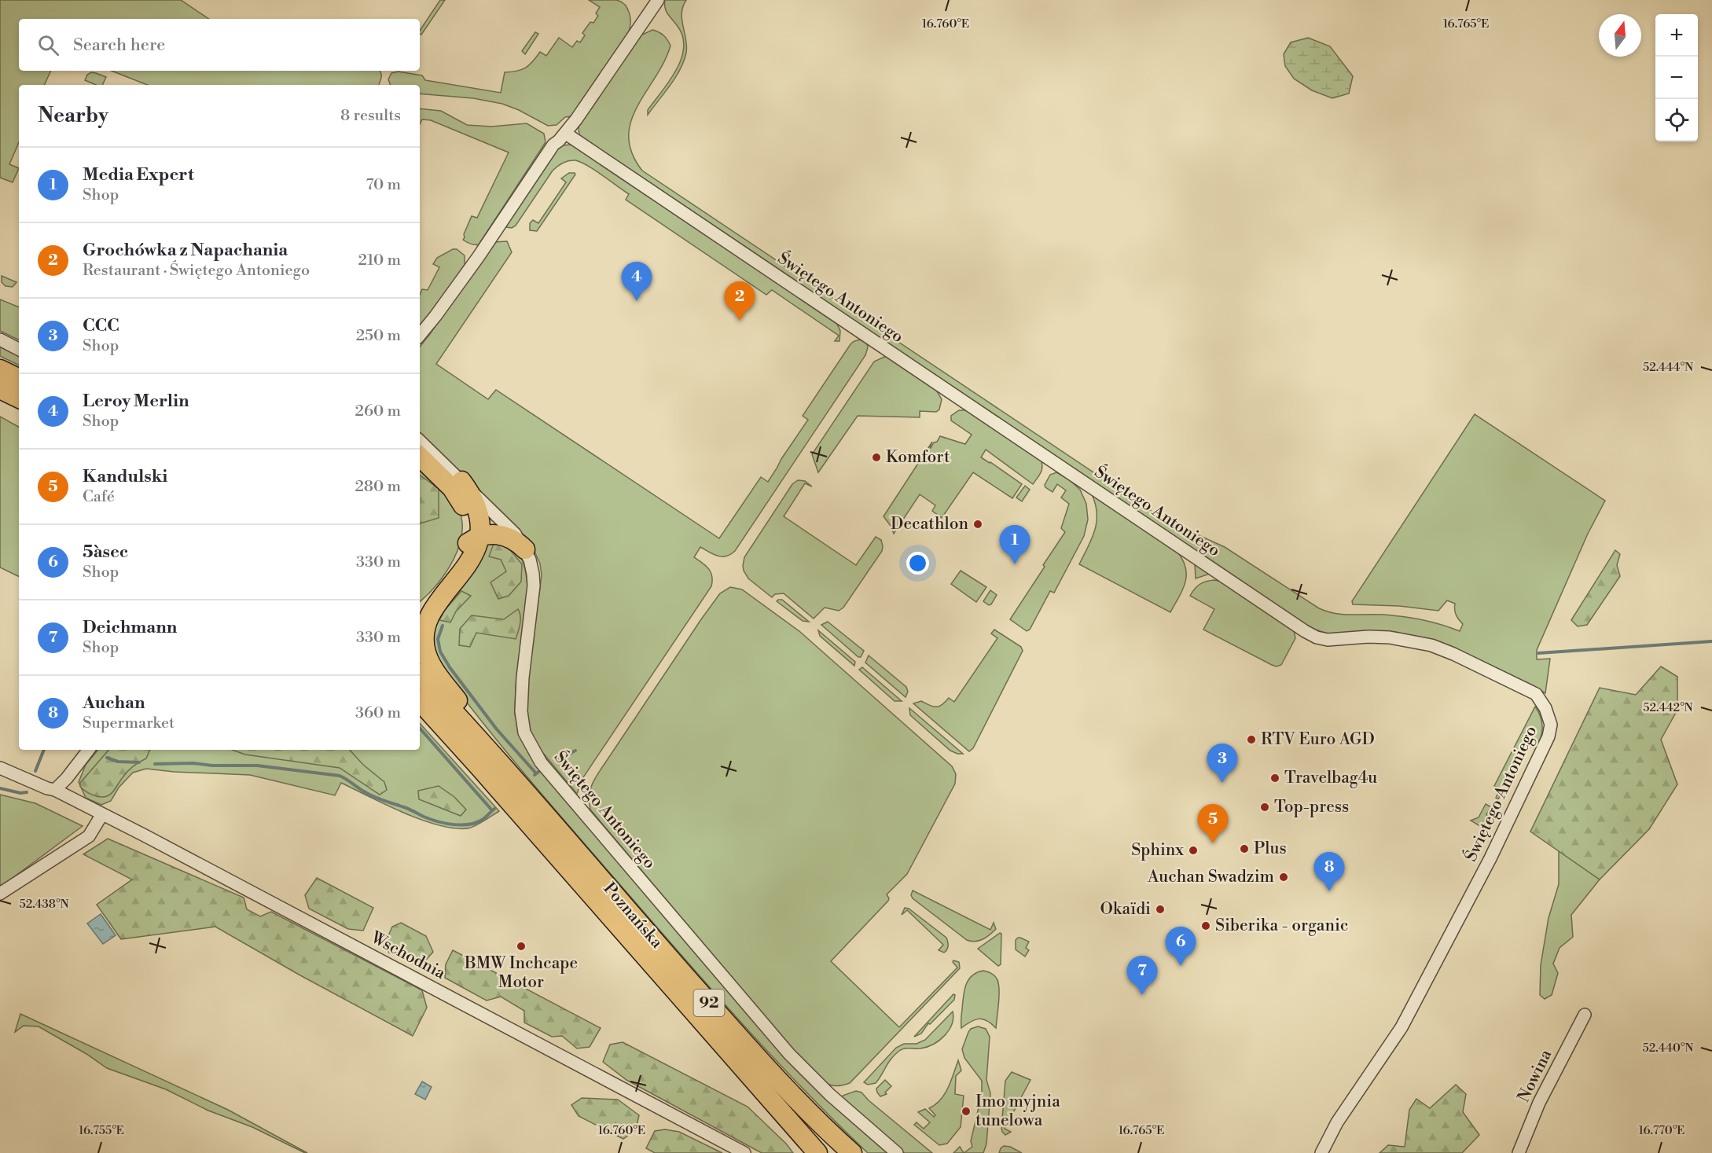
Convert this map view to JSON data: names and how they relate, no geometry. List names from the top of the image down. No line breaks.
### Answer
{"streets":{"main road":["Poznańska","92"],"street":["Świętego Antoniego","Wschodnia","Nowina"]},"places":["Komfort","Decathlon","RTV Euro AGD","Travelbag4u","Top-press","Plus","Sphinx","Auchan Swadzim","Okaïdi","Siberika - organic","BMW Inchcape Motor","Imo myjnia tunelowa"],"north":"top","page":{"map_buttons":["+","−"],"search":"Search here","heading":["Nearby","8 results"],"list":[{"mark":"1","name":"Media Expert","note":"Shop","value":"70 m"},{"mark":"2","name":"Grochówka z Napachania","note":"Restaurant · Świętego Antoniego","value":"210 m"},{"mark":"3","name":"CCC","note":"Shop","value":"250 m"},{"mark":"4","name":"Leroy Merlin","note":"Shop","value":"260 m"},{"mark":"5","name":"Kandulski","note":"Café","value":"280 m"},{"mark":"6","name":"5àsec","note":"Shop","value":"330 m"},{"mark":"7","name":"Deichmann","note":"Shop","value":"330 m"},{"mark":"8","name":"Auchan","note":"Supermarket","value":"360 m"}],"pins":["4","2","1","3","5","8","6","7"]},"coordinates":["16.760°E","16.765°E","52.444°N","52.442°N","52.438°N","52.440°N","16.755°E","16.770°E"]}
